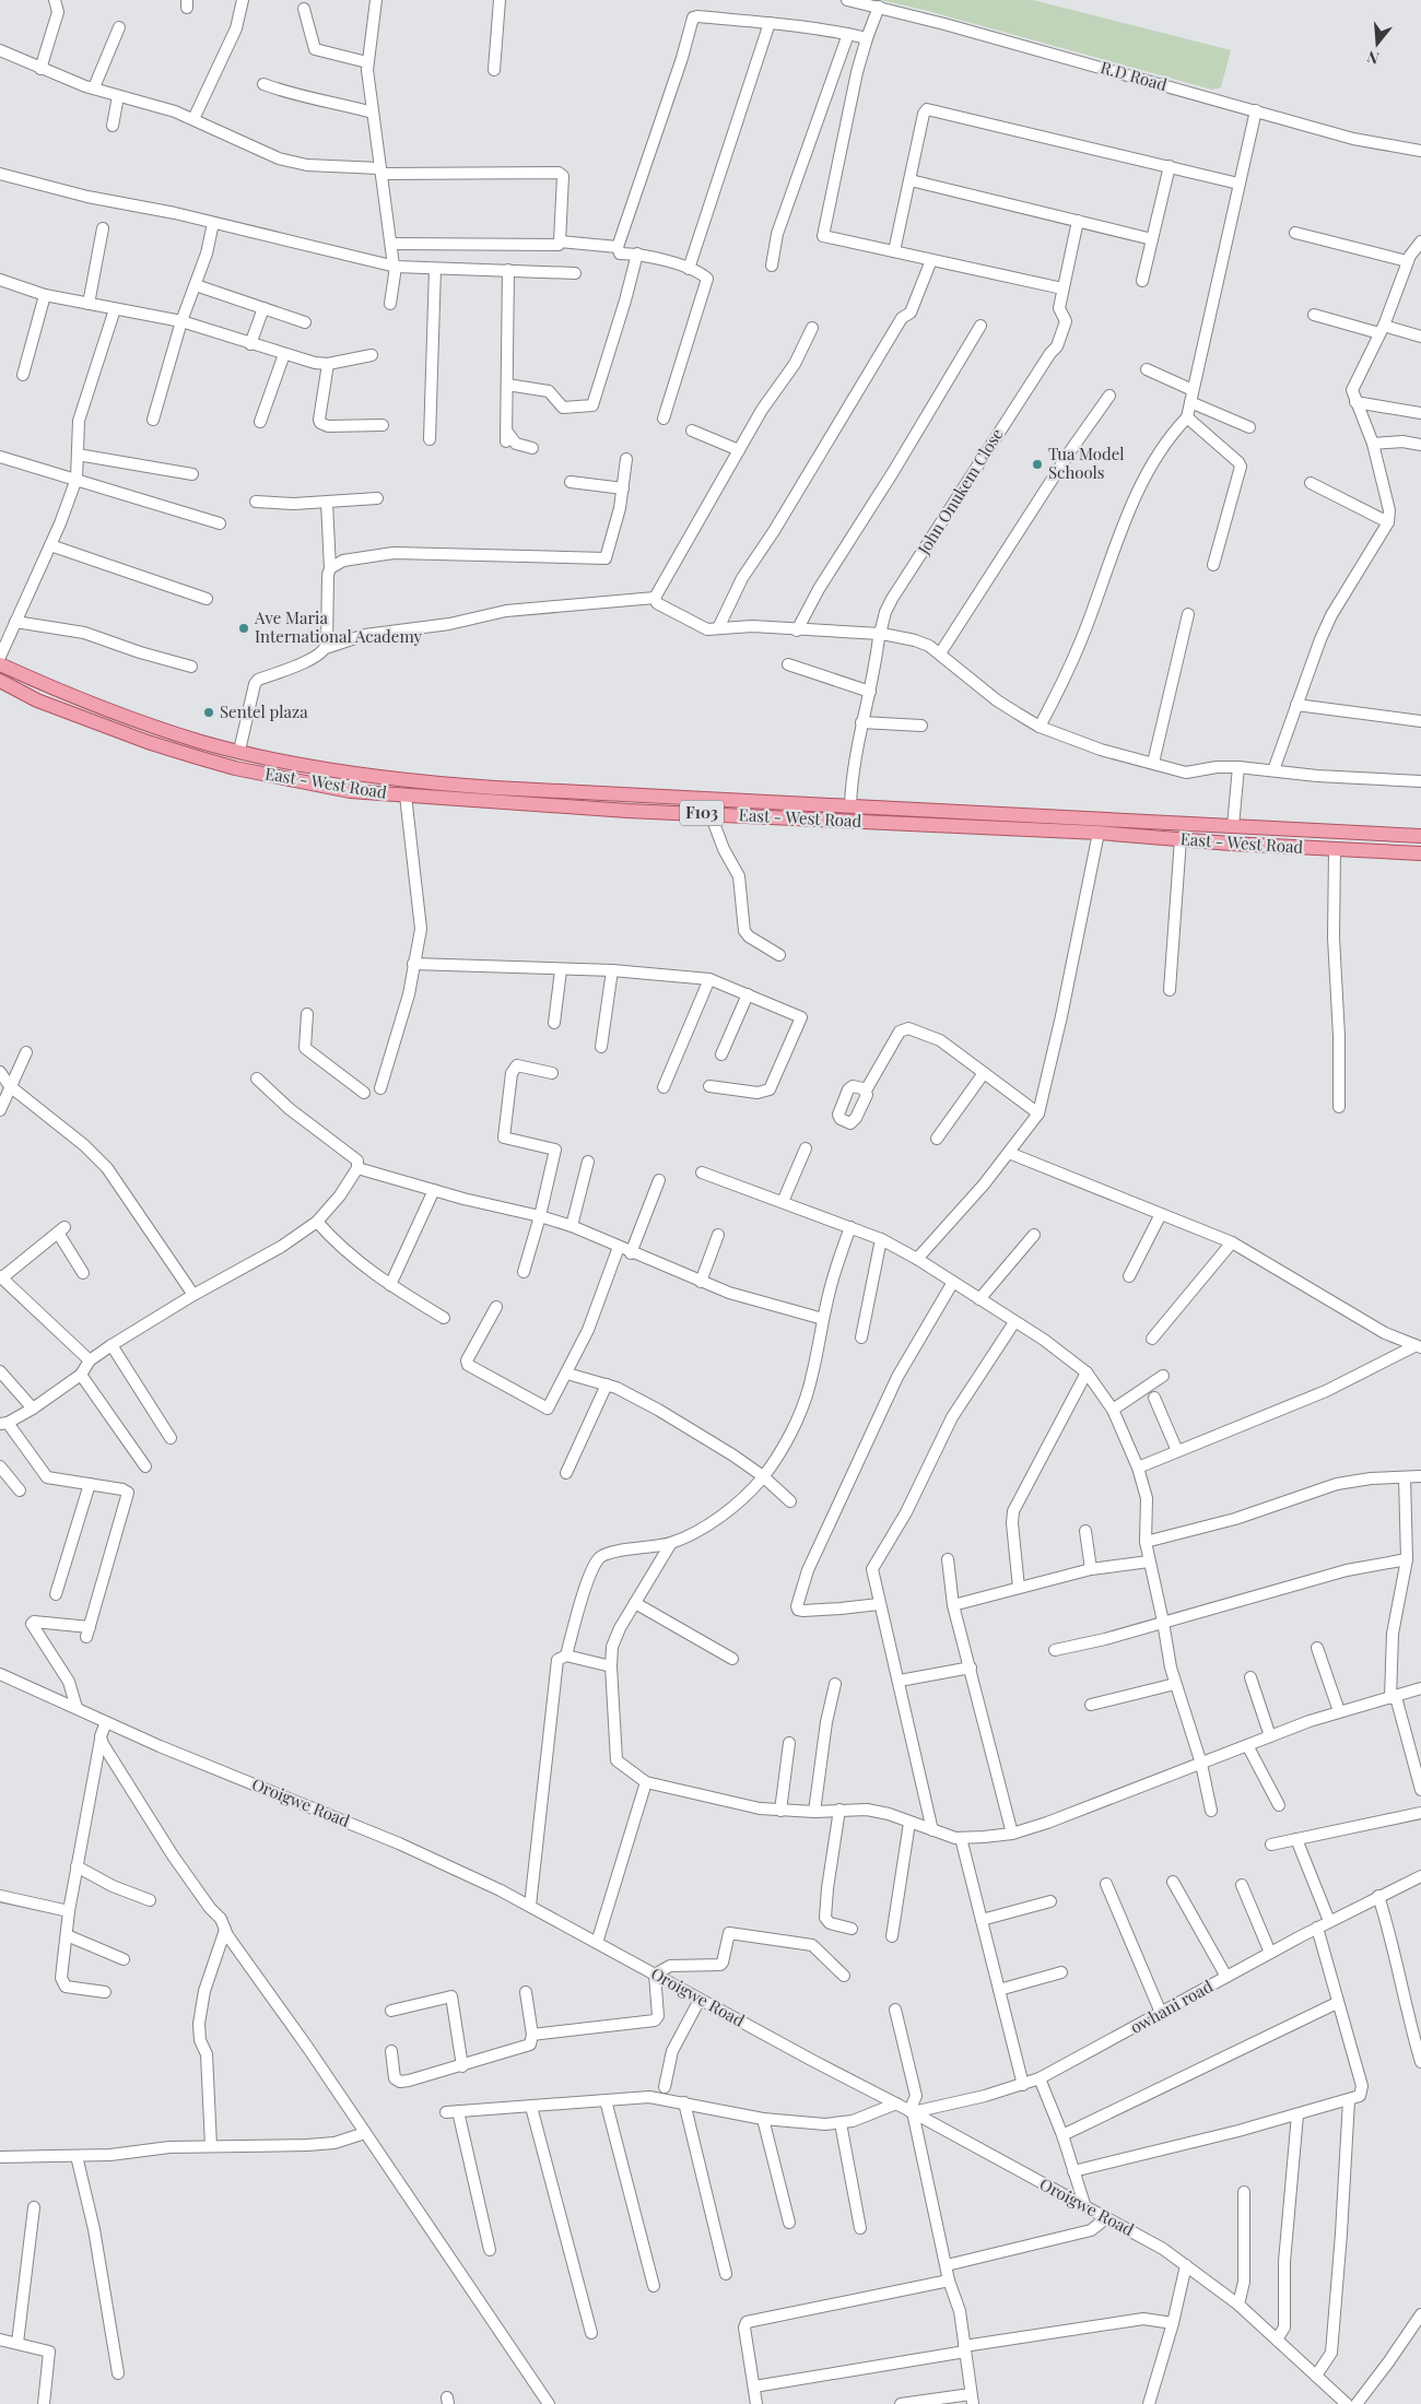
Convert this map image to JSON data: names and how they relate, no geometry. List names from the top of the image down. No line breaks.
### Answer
{"streets":{"main road":["East - West Road","F103"],"street":["R.D Road","John Onukem Close","Oroigwe Road","owhani road"]},"crossings":[["John Onukem Close","East - West Road"],["Oroigwe Road","owhani road"]],"places":["Tua Model Schools","Ave Maria International Academy","Sentel plaza"],"north":"bottom"}
